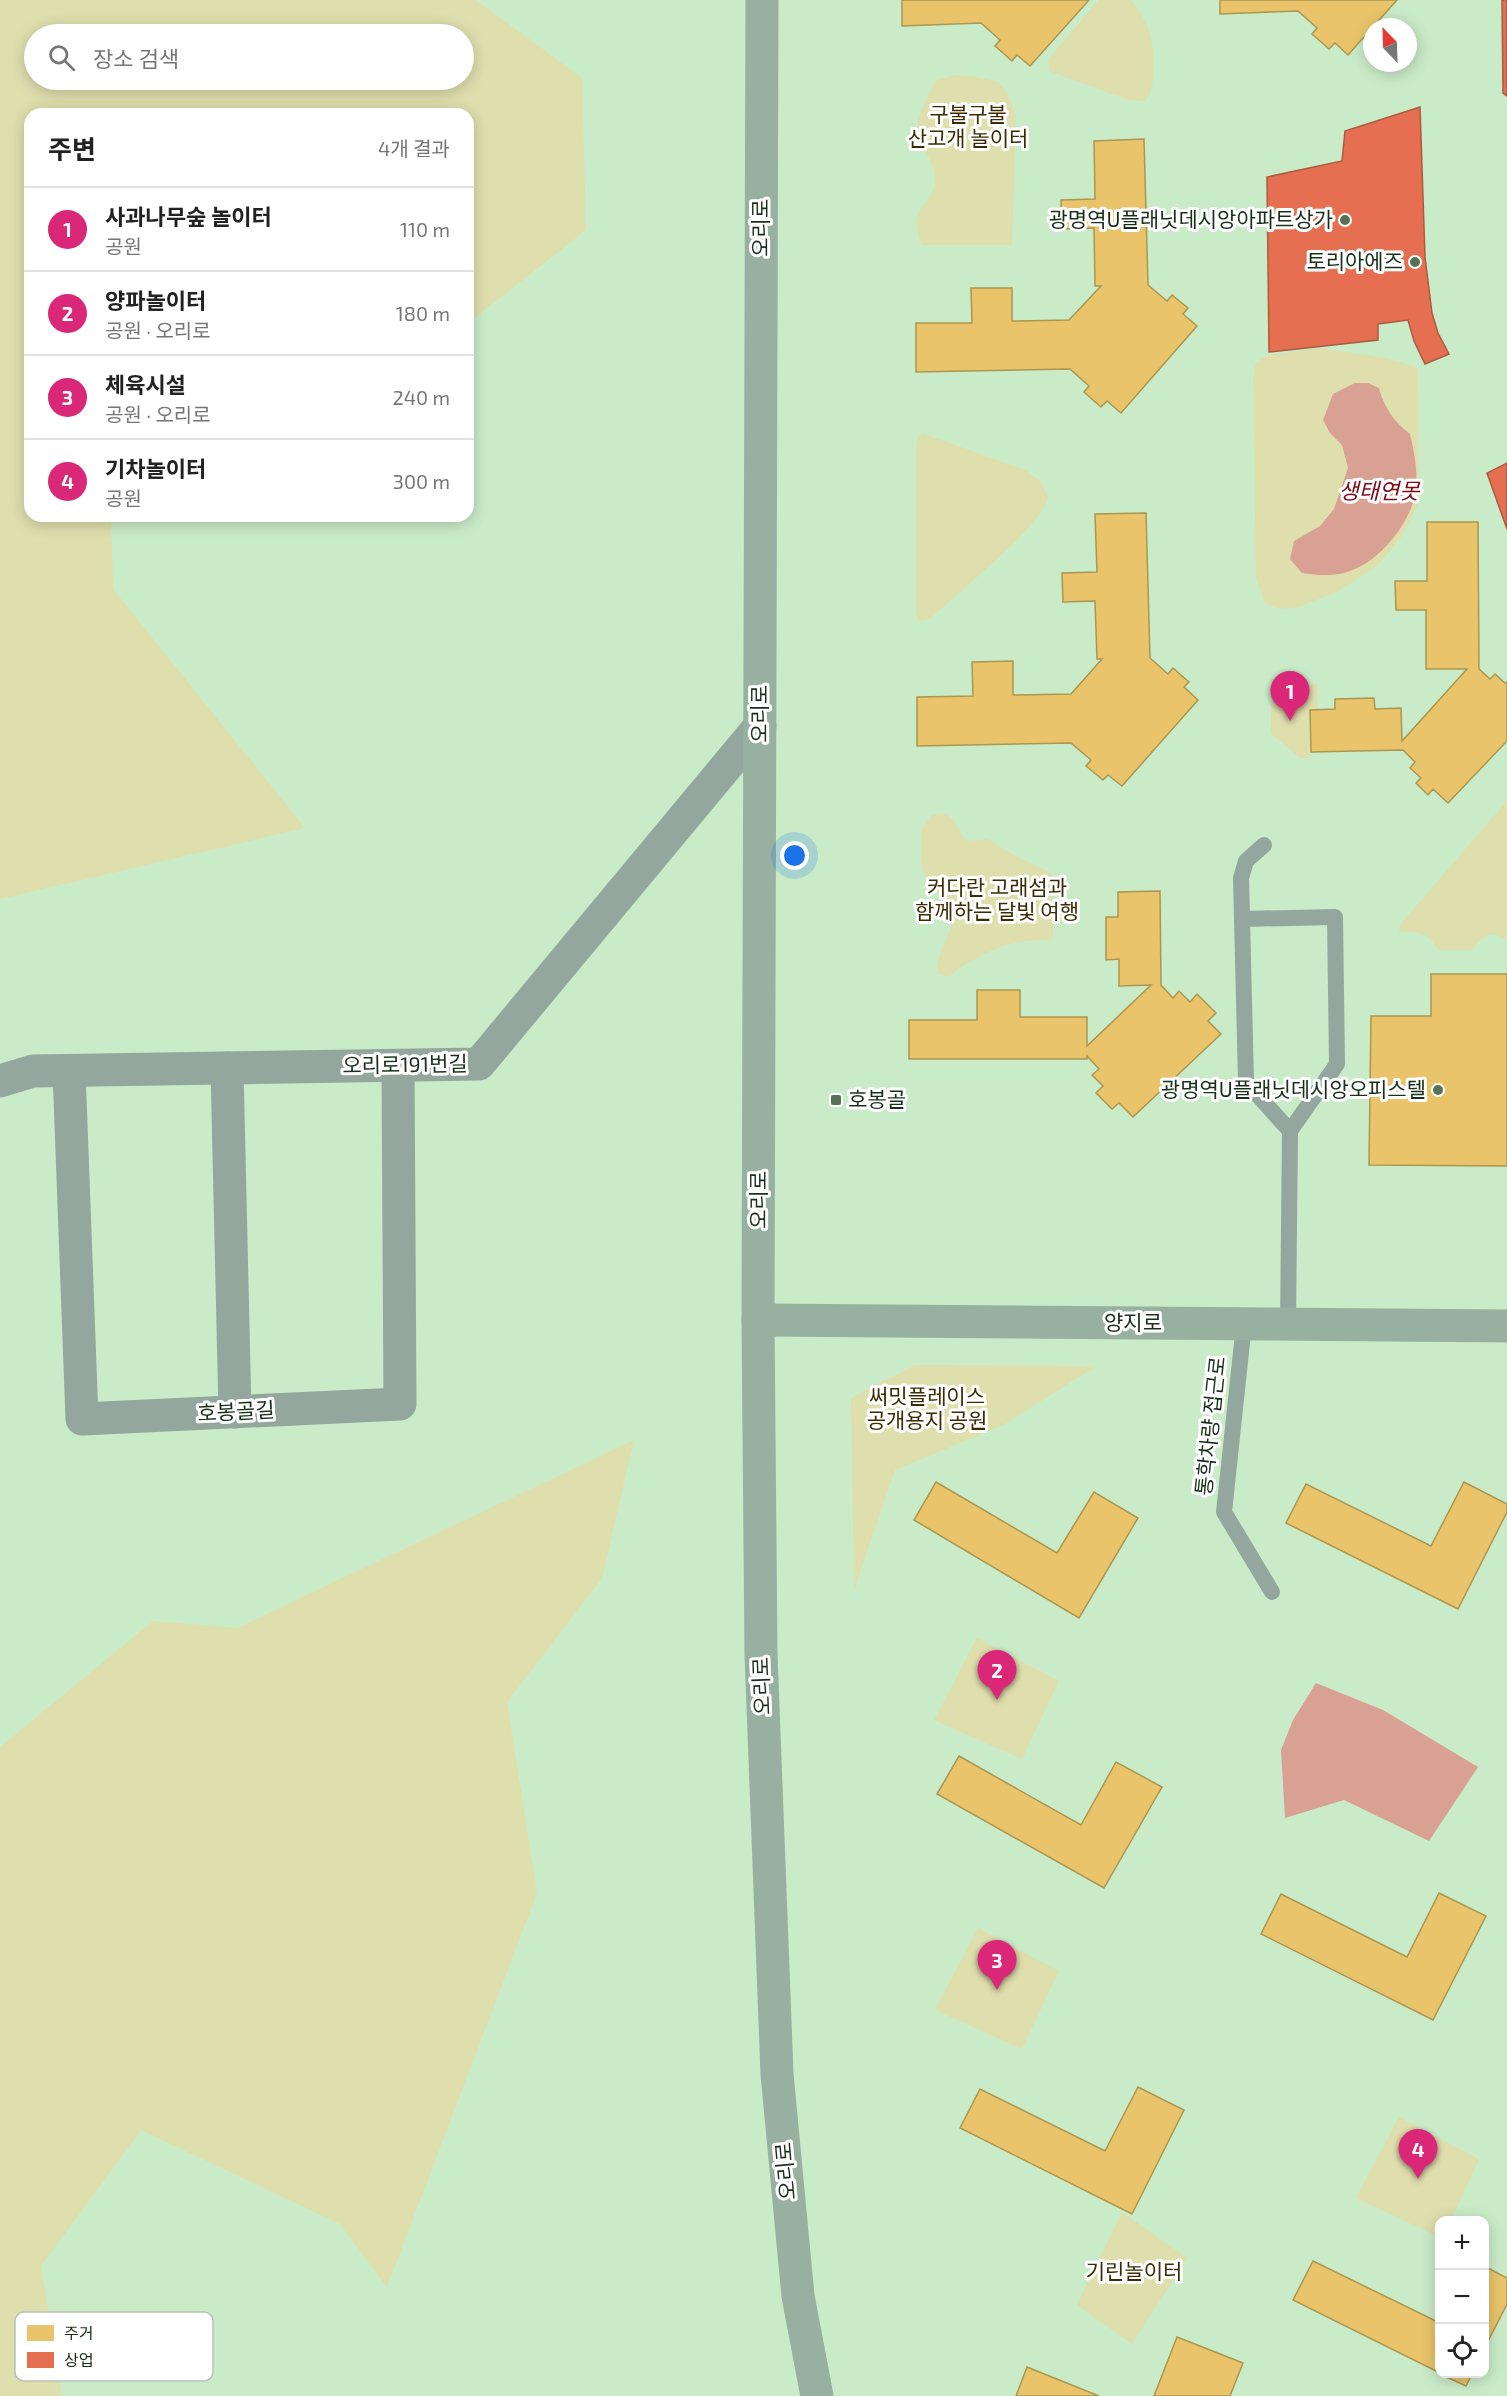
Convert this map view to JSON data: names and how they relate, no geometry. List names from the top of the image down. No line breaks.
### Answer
{"streets":{"main road":["오리로","양지로"],"street":["오리로191번길","호봉골길"],"lane":["통학차량 접근로"]},"crossings":[["오리로","오리로191번길"],["오리로","양지로"],["오리로191번길","호봉골길"],["양지로","통학차량 접근로"]],"water":["생태연못"],"parks":["구불구불 산고개 놀이터","커다란 고래섬과 함께하는 달빛 여행","써밋플레이스 공개용지 공원","기린놀이터"],"places":{"other":["광명역U플래닛데시앙아파트상가","토리아에즈","광명역U플래닛데시앙오피스텔"],"transit":["호봉골"]},"legend":["주거","상업"],"north":"top left","page":{"search":"장소 검색","heading":["주변","4개 결과"],"list":[{"mark":"1","name":"사과나무숲 놀이터","note":"공원","value":"110 m"},{"mark":"2","name":"양파놀이터","note":"공원 · 오리로","value":"180 m"},{"mark":"3","name":"체육시설","note":"공원 · 오리로","value":"240 m"},{"mark":"4","name":"기차놀이터","note":"공원","value":"300 m"}],"pins":["1","2","3","4"],"map_buttons":["+","−"]}}
